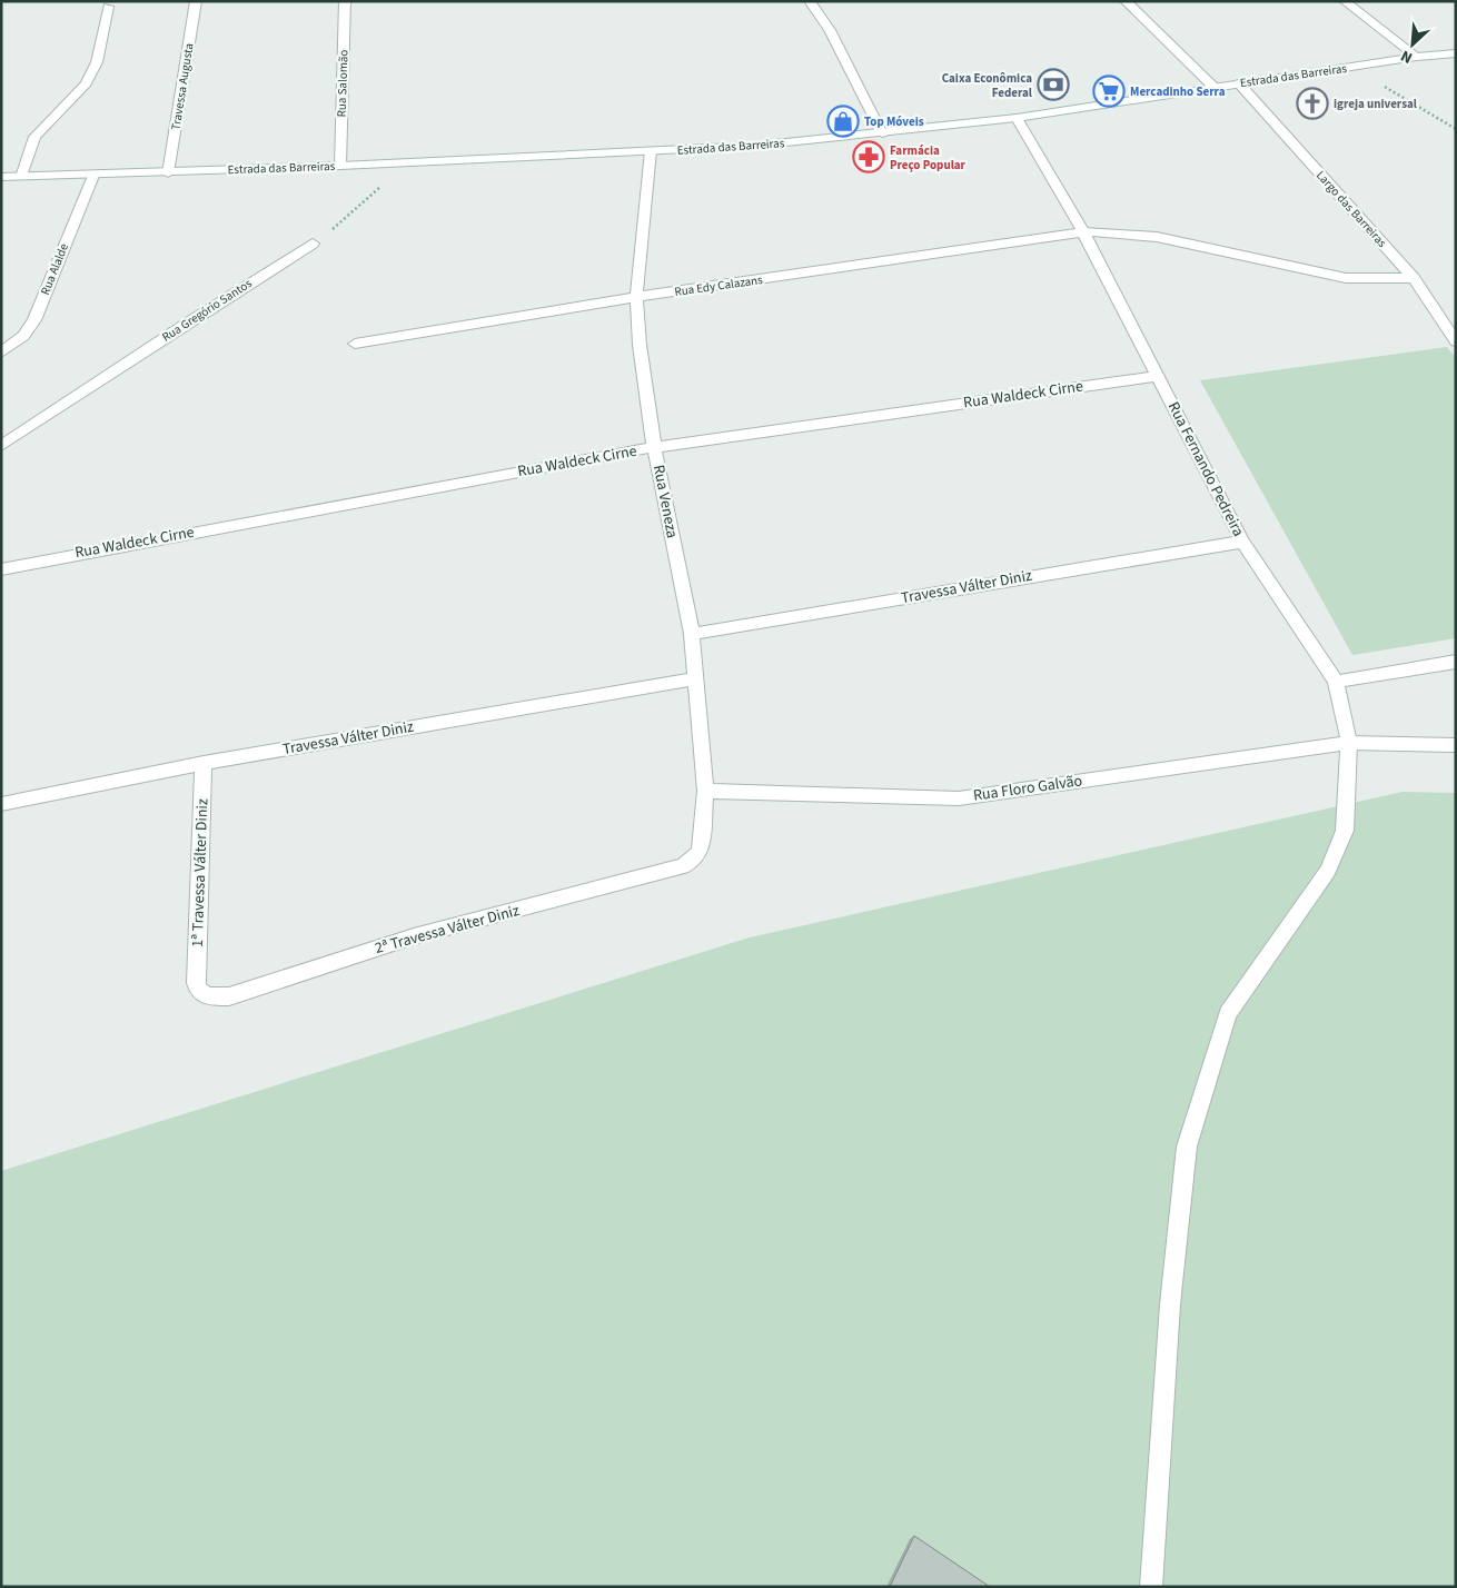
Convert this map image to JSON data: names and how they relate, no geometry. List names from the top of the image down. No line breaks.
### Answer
{"streets":{"street":["Estrada das Barreiras","Rua Salomão","Travessa Augusta","Largo das Barreiras","Rua Alalde","Rua Edy Calazans","Rua Gregório Santos","Rua Waldeck Cirne","Rua Fernando Pedreira","Rua Veneza","Travessa Válter Diniz","Rua Floro Galvão","1ª Travessa Válter Diniz","2ª Travessa Válter Diniz"]},"crossings":[["Estrada das Barreiras","Rua Salomão"],["Estrada das Barreiras","Travessa Augusta"],["Estrada das Barreiras","Largo das Barreiras"],["Estrada das Barreiras","Rua Alalde"],["Estrada das Barreiras","Rua Fernando Pedreira"],["Estrada das Barreiras","Rua Veneza"],["Largo das Barreiras","Rua Edy Calazans"],["Rua Edy Calazans","Rua Fernando Pedreira"],["Rua Edy Calazans","Rua Veneza"],["Rua Waldeck Cirne","Rua Fernando Pedreira"],["Rua Waldeck Cirne","Rua Veneza"],["Rua Fernando Pedreira","Travessa Válter Diniz"],["Rua Fernando Pedreira","Rua Floro Galvão"],["Rua Veneza","Travessa Válter Diniz"],["Rua Veneza","Rua Floro Galvão"],["Rua Veneza","2ª Travessa Válter Diniz"],["Travessa Válter Diniz","1ª Travessa Válter Diniz"],["1ª Travessa Válter Diniz","2ª Travessa Válter Diniz"]],"places":{"bank":["Caixa Econômica Federal"],"supermarket":["Mercadinho Serra"],"church":["igreja universal"],"shop":["Top Móveis"],"pharmacy":["Farmácia Preço Popular"]},"north":"bottom left"}
